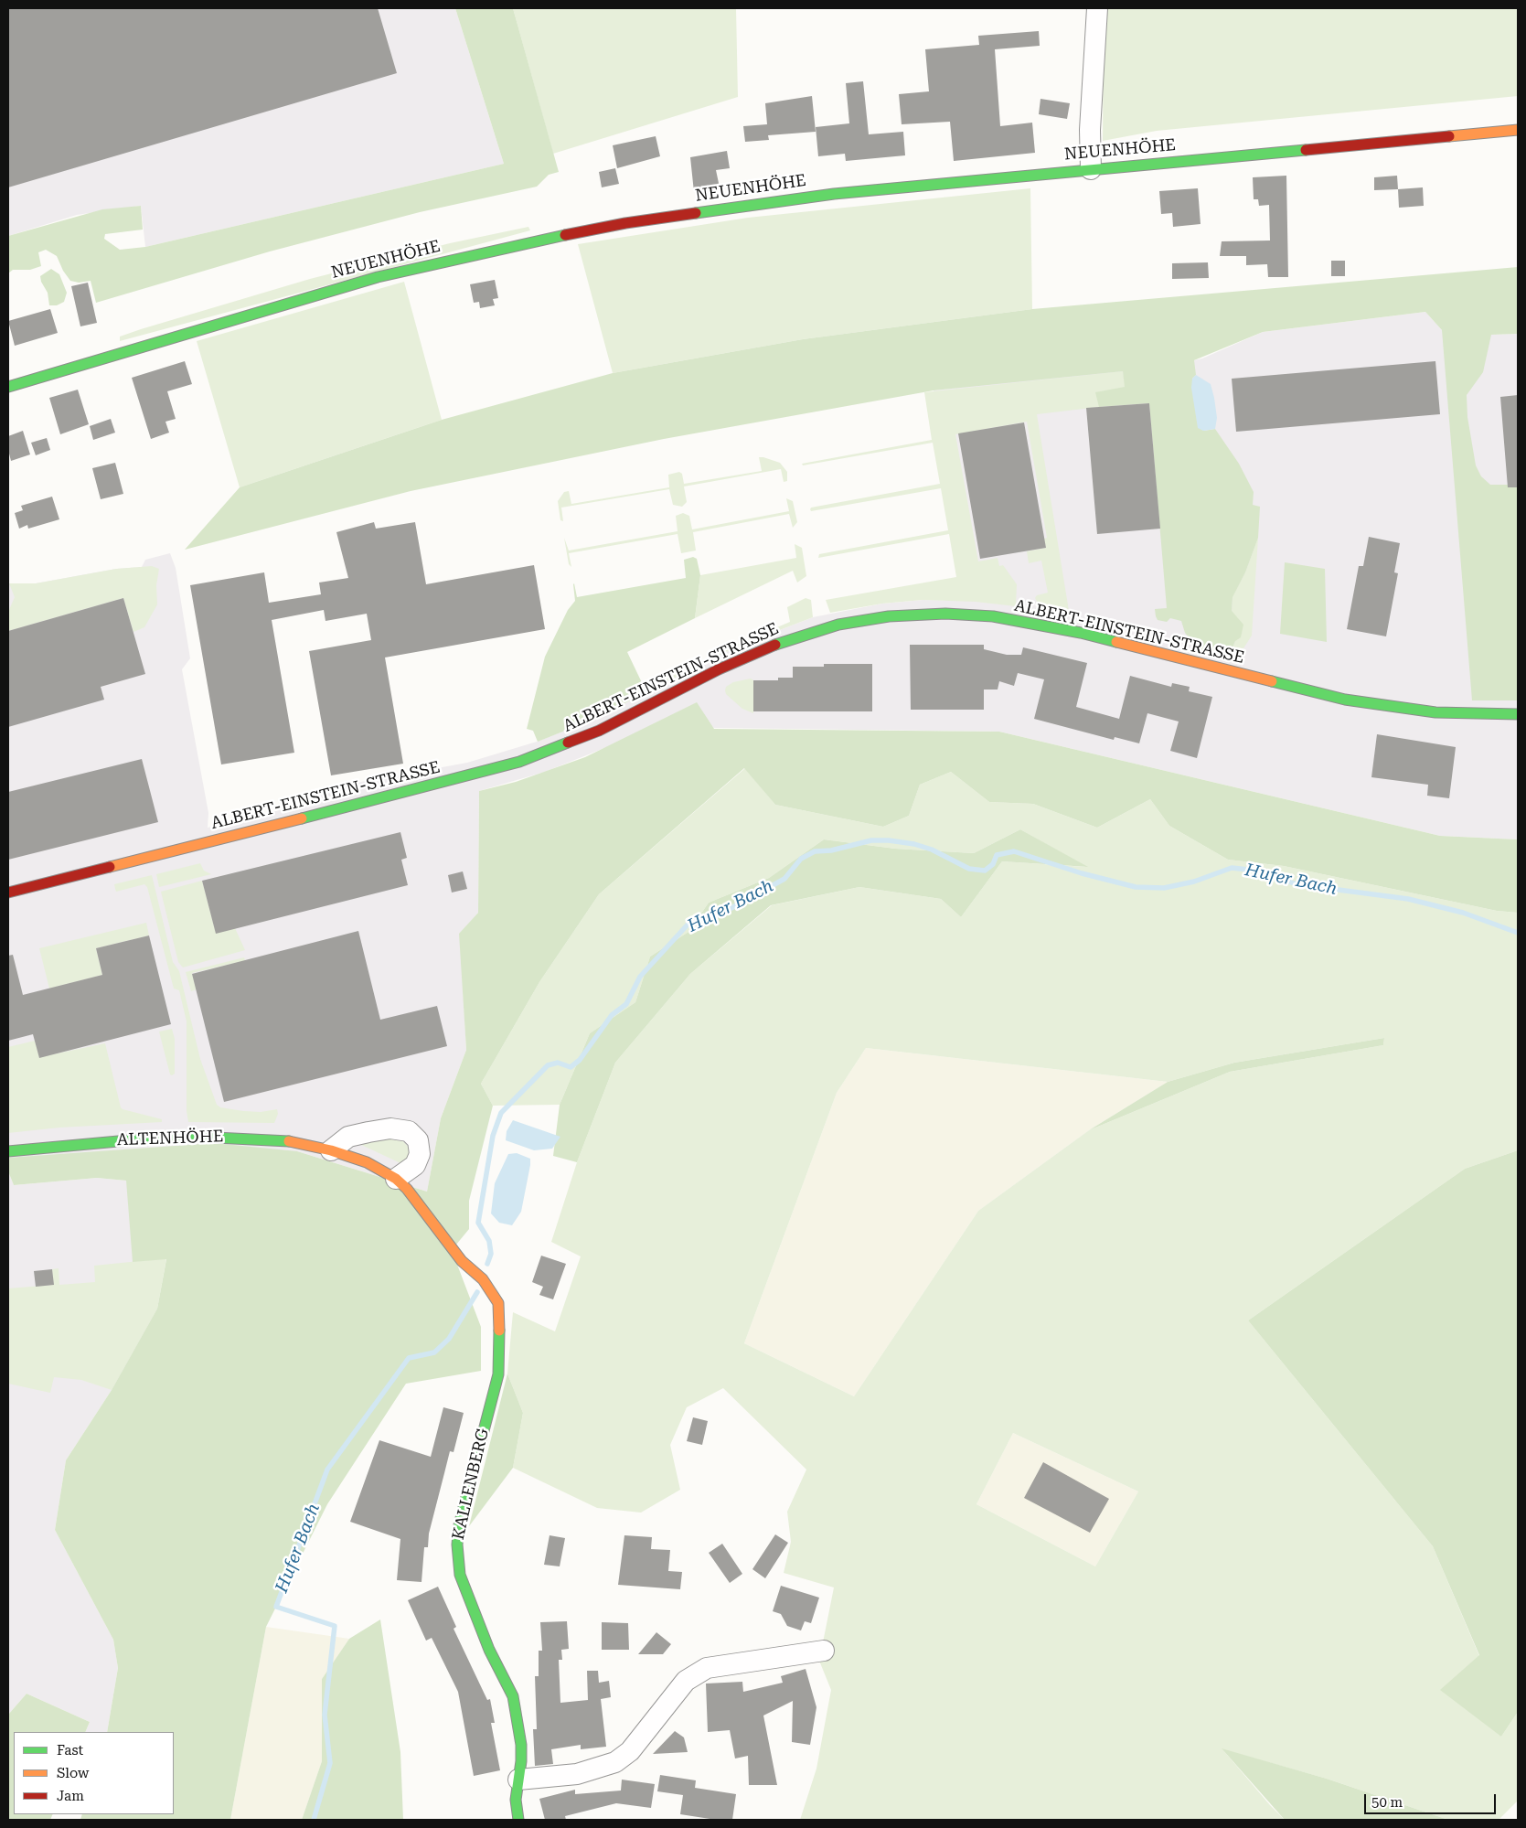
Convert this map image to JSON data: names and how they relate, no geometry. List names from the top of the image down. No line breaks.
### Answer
{"streets":{"street":["NEUENHÖHE","ALBERT-EINSTEIN-STRASSE","ALTENHÖHE","KALLENBERG"]},"crossings":[["ALTENHÖHE","KALLENBERG"]],"water":["Hufer Bach"],"legend":["Fast","Slow","Jam"],"scale_bar":"50 m"}
